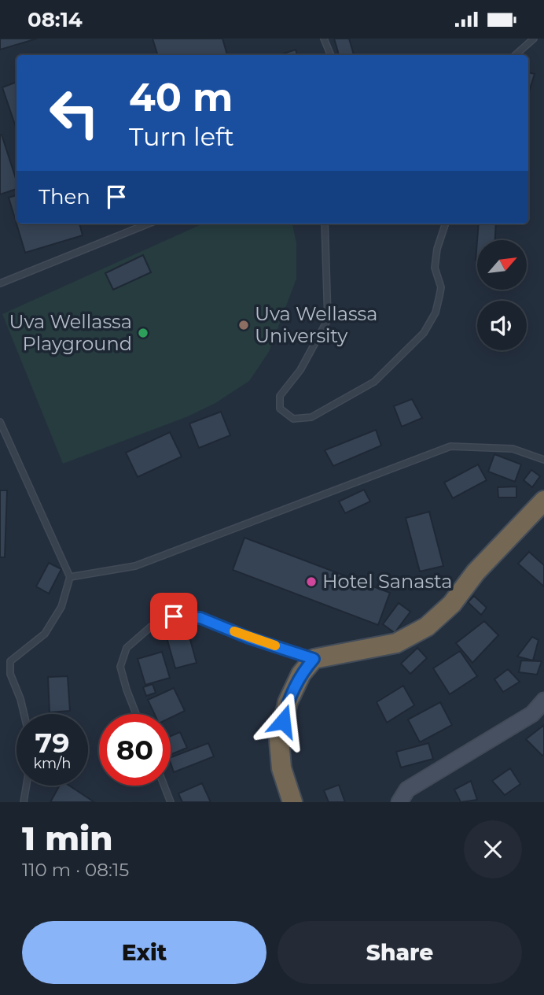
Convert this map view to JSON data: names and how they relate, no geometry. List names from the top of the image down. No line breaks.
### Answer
{"places":["Uva Wellassa University","Uva Wellassa Playground","Hotel Sanasta"],"north":"top right","page":{"status":"08:14","turn":["40 m","Turn left"],"then":"Then","speed":"79 km/h","limit":"80","heading":["1 min","110 m · 08:15"],"buttons":["Exit","Share"]}}
